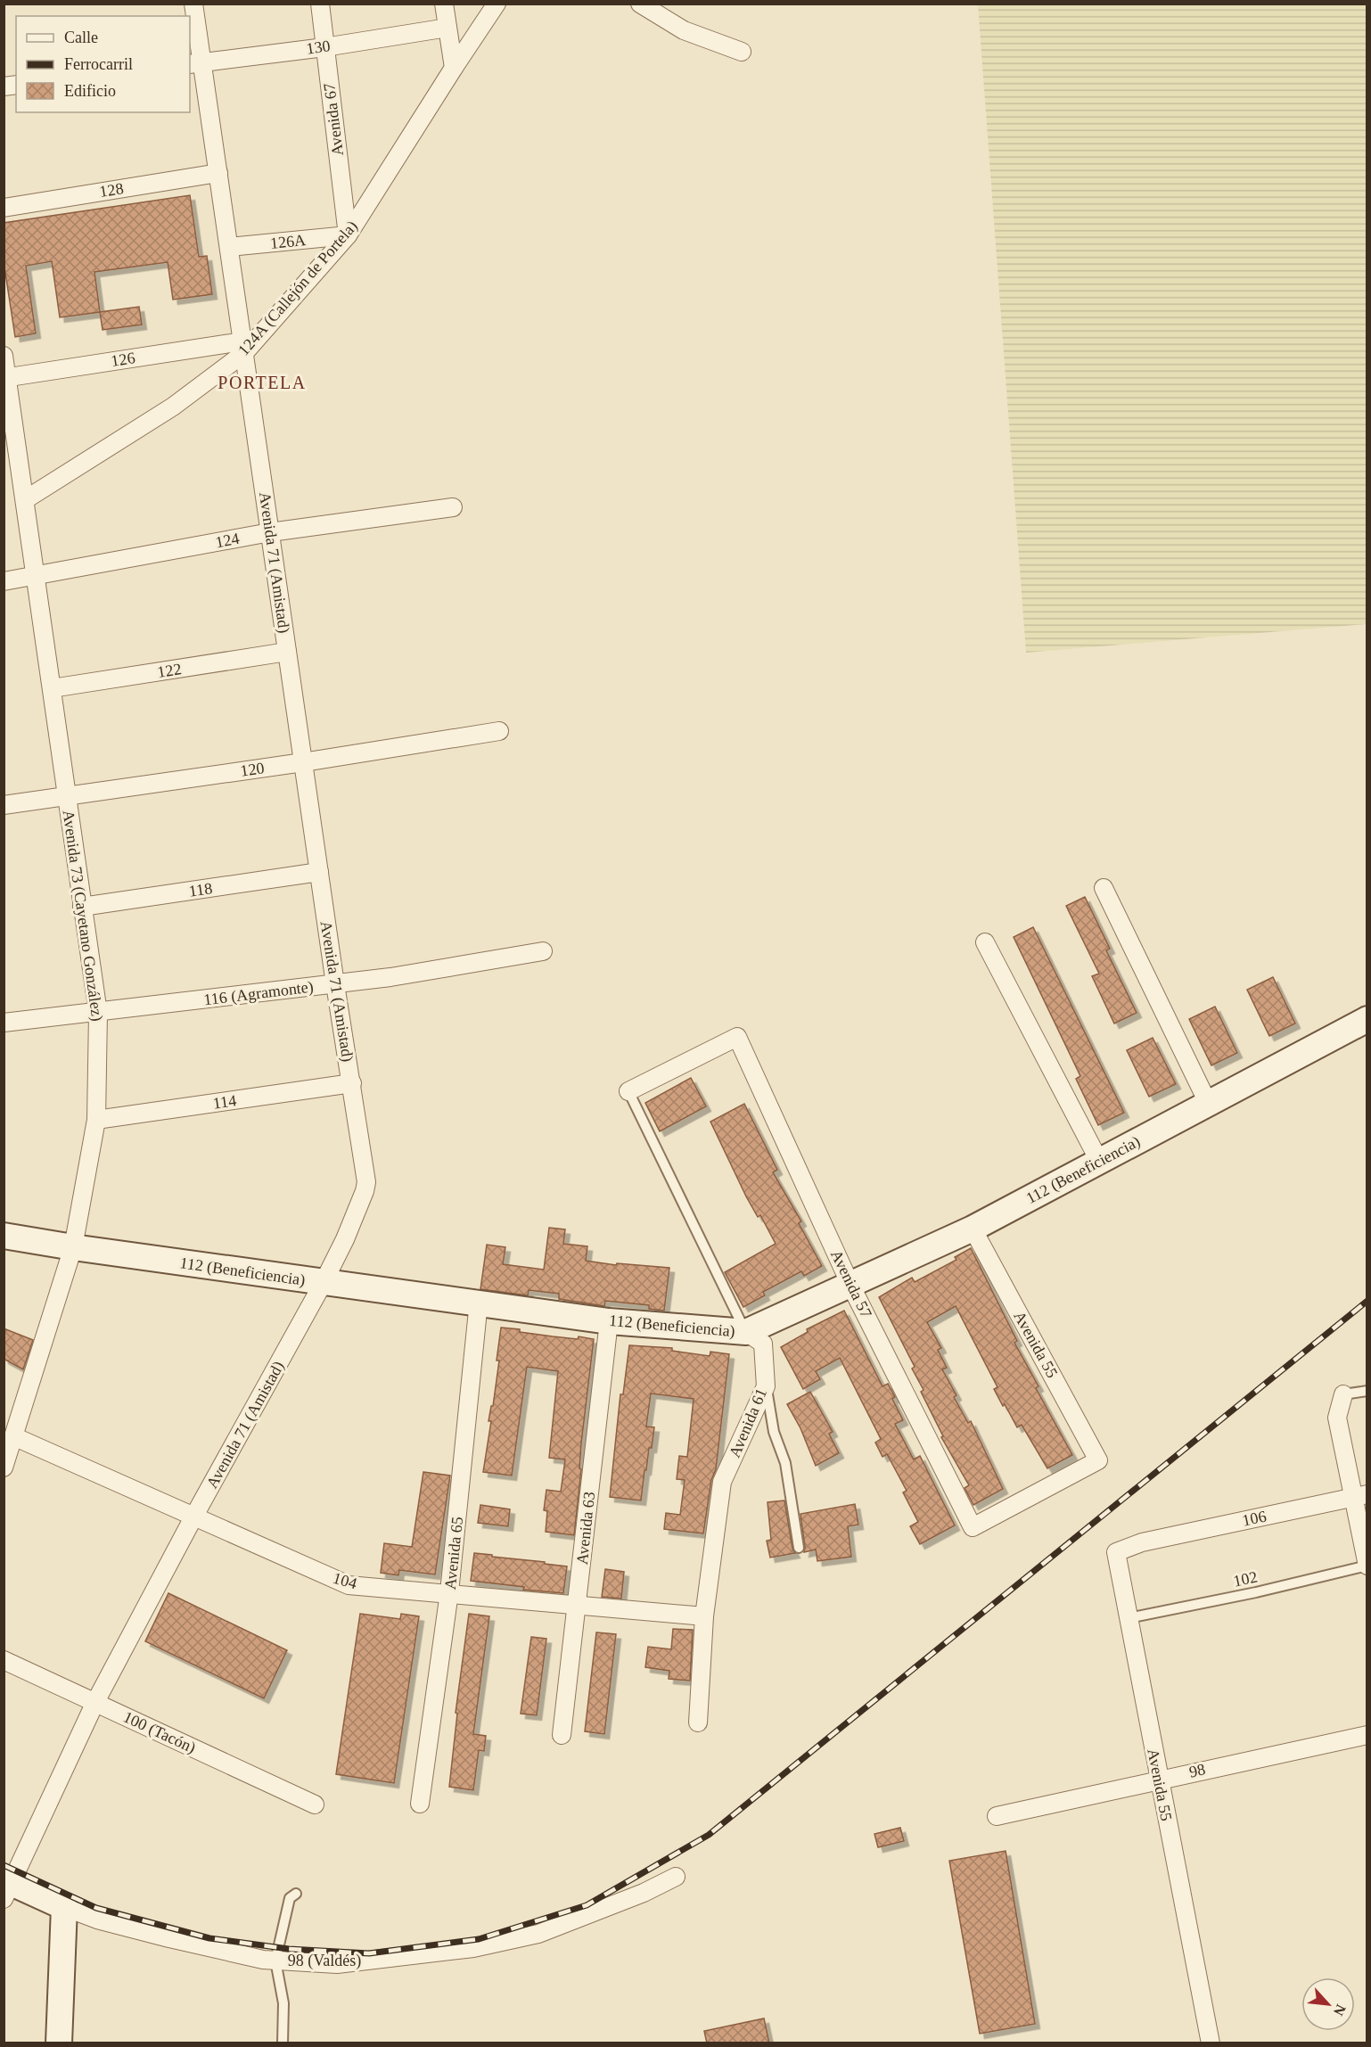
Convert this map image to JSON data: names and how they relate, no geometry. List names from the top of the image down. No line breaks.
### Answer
{"streets":{"street":["130","Avenida 67","128","126A","124A (Callejón de Portela)","126","124","Avenida 71 (Amistad)","122","120","118","Avenida 73 (Cayetano González)","116 (Agramonte)","114","112 (Beneficiencia)","Avenida 57","Avenida 55","Avenida 61","106","Avenida 63","Avenida 65","104","100 (Tacón)","98","98 (Valdés)"],"lane":["102"]},"crossings":[["130","Avenida 67"],["130","Avenida 71 (Amistad)"],["Avenida 67","126A"],["Avenida 67","124A (Callejón de Portela)"],["128","Avenida 71 (Amistad)"],["126A","124A (Callejón de Portela)"],["126A","Avenida 71 (Amistad)"],["124A (Callejón de Portela)","126"],["124A (Callejón de Portela)","Avenida 71 (Amistad)"],["124A (Callejón de Portela)","Avenida 73 (Cayetano González)"],["126","Avenida 71 (Amistad)"],["126","Avenida 73 (Cayetano González)"],["124","Avenida 71 (Amistad)"],["124","Avenida 73 (Cayetano González)"],["Avenida 71 (Amistad)","122"],["Avenida 71 (Amistad)","120"],["Avenida 71 (Amistad)","118"],["Avenida 71 (Amistad)","116 (Agramonte)"],["Avenida 71 (Amistad)","114"],["Avenida 71 (Amistad)","112 (Beneficiencia)"],["Avenida 71 (Amistad)","104"],["Avenida 71 (Amistad)","100 (Tacón)"],["Avenida 71 (Amistad)","98 (Valdés)"],["122","Avenida 73 (Cayetano González)"],["120","Avenida 73 (Cayetano González)"],["118","Avenida 73 (Cayetano González)"],["Avenida 73 (Cayetano González)","116 (Agramonte)"],["Avenida 73 (Cayetano González)","114"],["Avenida 73 (Cayetano González)","112 (Beneficiencia)"],["Avenida 73 (Cayetano González)","104"],["112 (Beneficiencia)","Avenida 57"],["112 (Beneficiencia)","Avenida 55"],["112 (Beneficiencia)","Avenida 61"],["112 (Beneficiencia)","Avenida 63"],["112 (Beneficiencia)","Avenida 65"],["Avenida 57","Avenida 55"],["Avenida 57","Avenida 61"],["Avenida 55","106"],["Avenida 55","102"],["Avenida 55","98"],["Avenida 61","104"],["Avenida 63","104"],["Avenida 65","104"]],"districts":["PORTELA"],"legend":["Calle","Ferrocarril","Edificio"],"north":"bottom right"}
